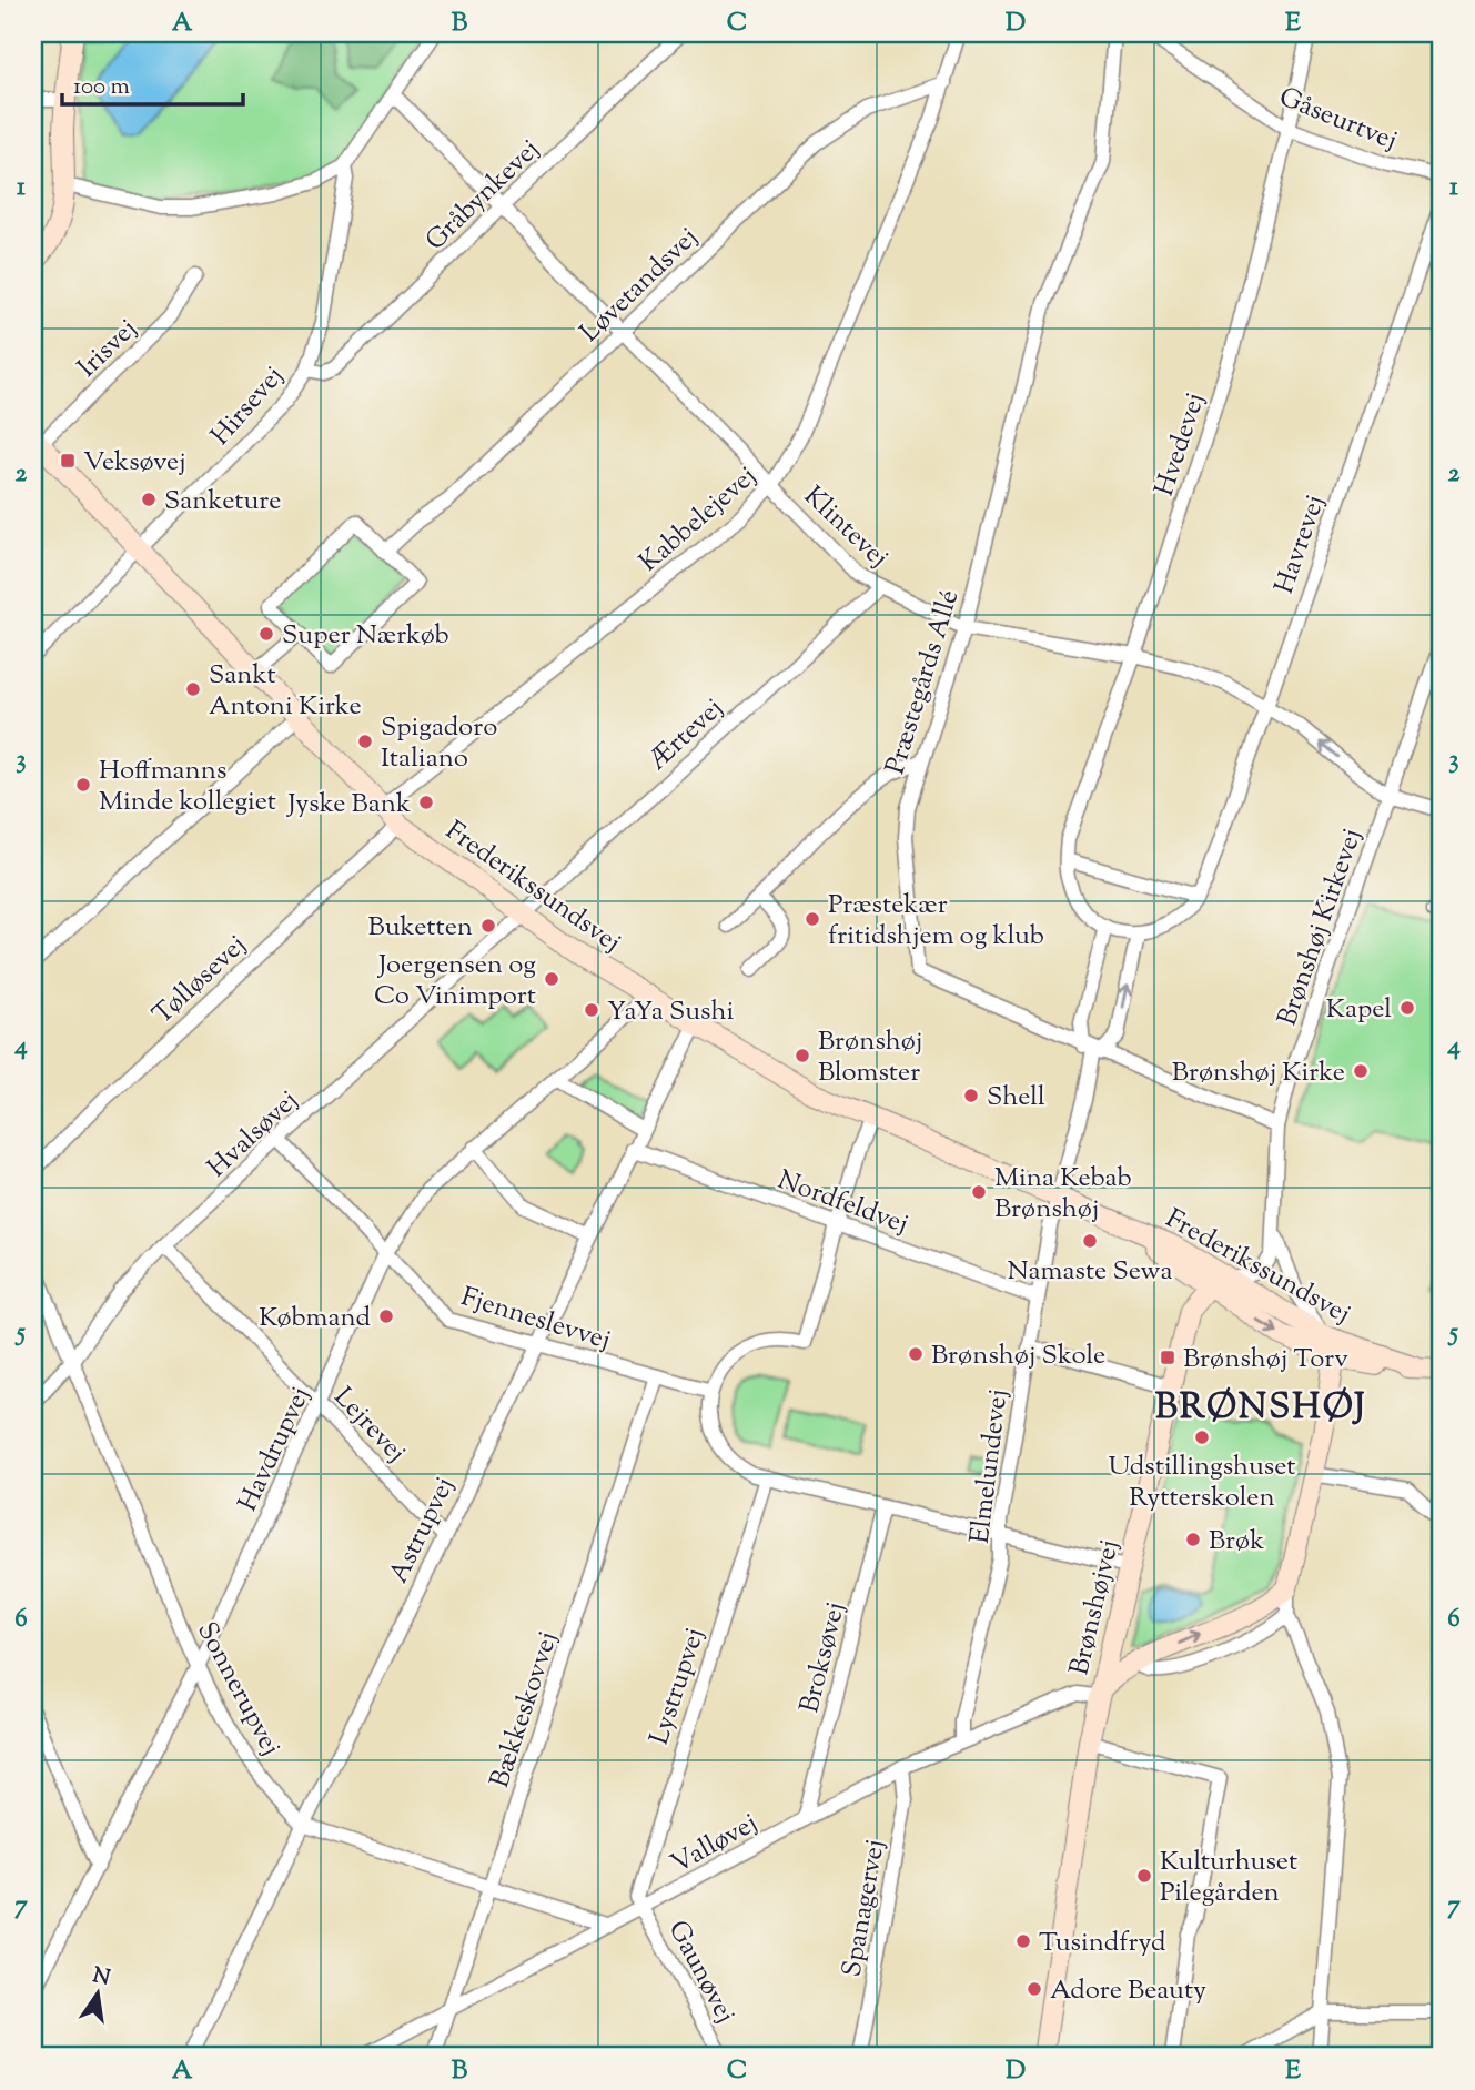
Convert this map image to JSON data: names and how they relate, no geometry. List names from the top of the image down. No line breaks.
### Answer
{"streets":{"main road":["Frederikssundsvej","Brønshøjvej"],"street":["Gåseurtvej","Gråbynkevej","Løvetandsvej","Irisvej","Hirsevej","Hvedevej","Kabbelejevej","Klintevej","Havrevej","Præstegårds Allé","Ærtevej","Brønshøj Kirkevej","Tølløsevej","Hvalsøvej","Nordfeldvej","Fjenneslevvej","Lejrevej","Havdrupvej","Elmelundevej","Astrupvej","Broksøvej","Lystrupvej","Sonnerupvej","Bækkeskovvej","Valløvej","Spanagervej","Gaunøvej"]},"crossings":[["Gåseurtvej","Hvedevej"],["Gråbynkevej","Hirsevej"],["Gråbynkevej","Klintevej"],["Løvetandsvej","Kabbelejevej"],["Løvetandsvej","Klintevej"],["Irisvej","Frederikssundsvej"],["Hirsevej","Frederikssundsvej"],["Hvedevej","Klintevej"],["Kabbelejevej","Klintevej"],["Kabbelejevej","Frederikssundsvej"],["Klintevej","Havrevej"],["Klintevej","Præstegårds Allé"],["Klintevej","Ærtevej"],["Klintevej","Brønshøj Kirkevej"],["Præstegårds Allé","Brønshøj Kirkevej"],["Præstegårds Allé","Elmelundevej"],["Ærtevej","Frederikssundsvej"],["Ærtevej","Hvalsøvej"],["Frederikssundsvej","Brønshøj Kirkevej"],["Frederikssundsvej","Tølløsevej"],["Frederikssundsvej","Hvalsøvej"],["Frederikssundsvej","Havdrupvej"],["Frederikssundsvej","Elmelundevej"],["Frederikssundsvej","Astrupvej"],["Frederikssundsvej","Brønshøjvej"],["Hvalsøvej","Fjenneslevvej"],["Hvalsøvej","Lejrevej"],["Hvalsøvej","Sonnerupvej"],["Nordfeldvej","Elmelundevej"],["Nordfeldvej","Astrupvej"],["Fjenneslevvej","Havdrupvej"],["Fjenneslevvej","Astrupvej"],["Fjenneslevvej","Bækkeskovvej"],["Lejrevej","Havdrupvej"],["Lejrevej","Astrupvej"],["Havdrupvej","Sonnerupvej"],["Elmelundevej","Valløvej"],["Astrupvej","Sonnerupvej"],["Brønshøjvej","Valløvej"],["Broksøvej","Valløvej"],["Lystrupvej","Valløvej"],["Lystrupvej","Gaunøvej"],["Bækkeskovvej","Valløvej"],["Valløvej","Spanagervej"],["Valløvej","Gaunøvej"]],"districts":["BRØNSHØJ"],"places":{"transit":["Veksøvej","Brønshøj Torv"],"other":["Sanketure","Super Nærkøb","Sankt Antoni Kirke","Spigadoro Italiano","Hoffmanns Minde kollegiet","Jyske Bank","Præstekær fritidshjem og klub","Buketten","Joergensen og Co Vinimport","Kapel","YaYa Sushi","Brønshøj Blomster","Brønshøj Kirke","Shell","Mina Kebab Brønshøj","Namaste Sewa","Købmand","Brønshøj Skole","Udstillingshuset Rytterskolen","Brøk","Kulturhuset Pilegården","Tusindfryd","Adore Beauty"]},"scale_bar":"100 m","north":"top","grid":{"columns":["A","B","C","D","E"],"rows":["1","2","3","4","5","6","7"]}}
